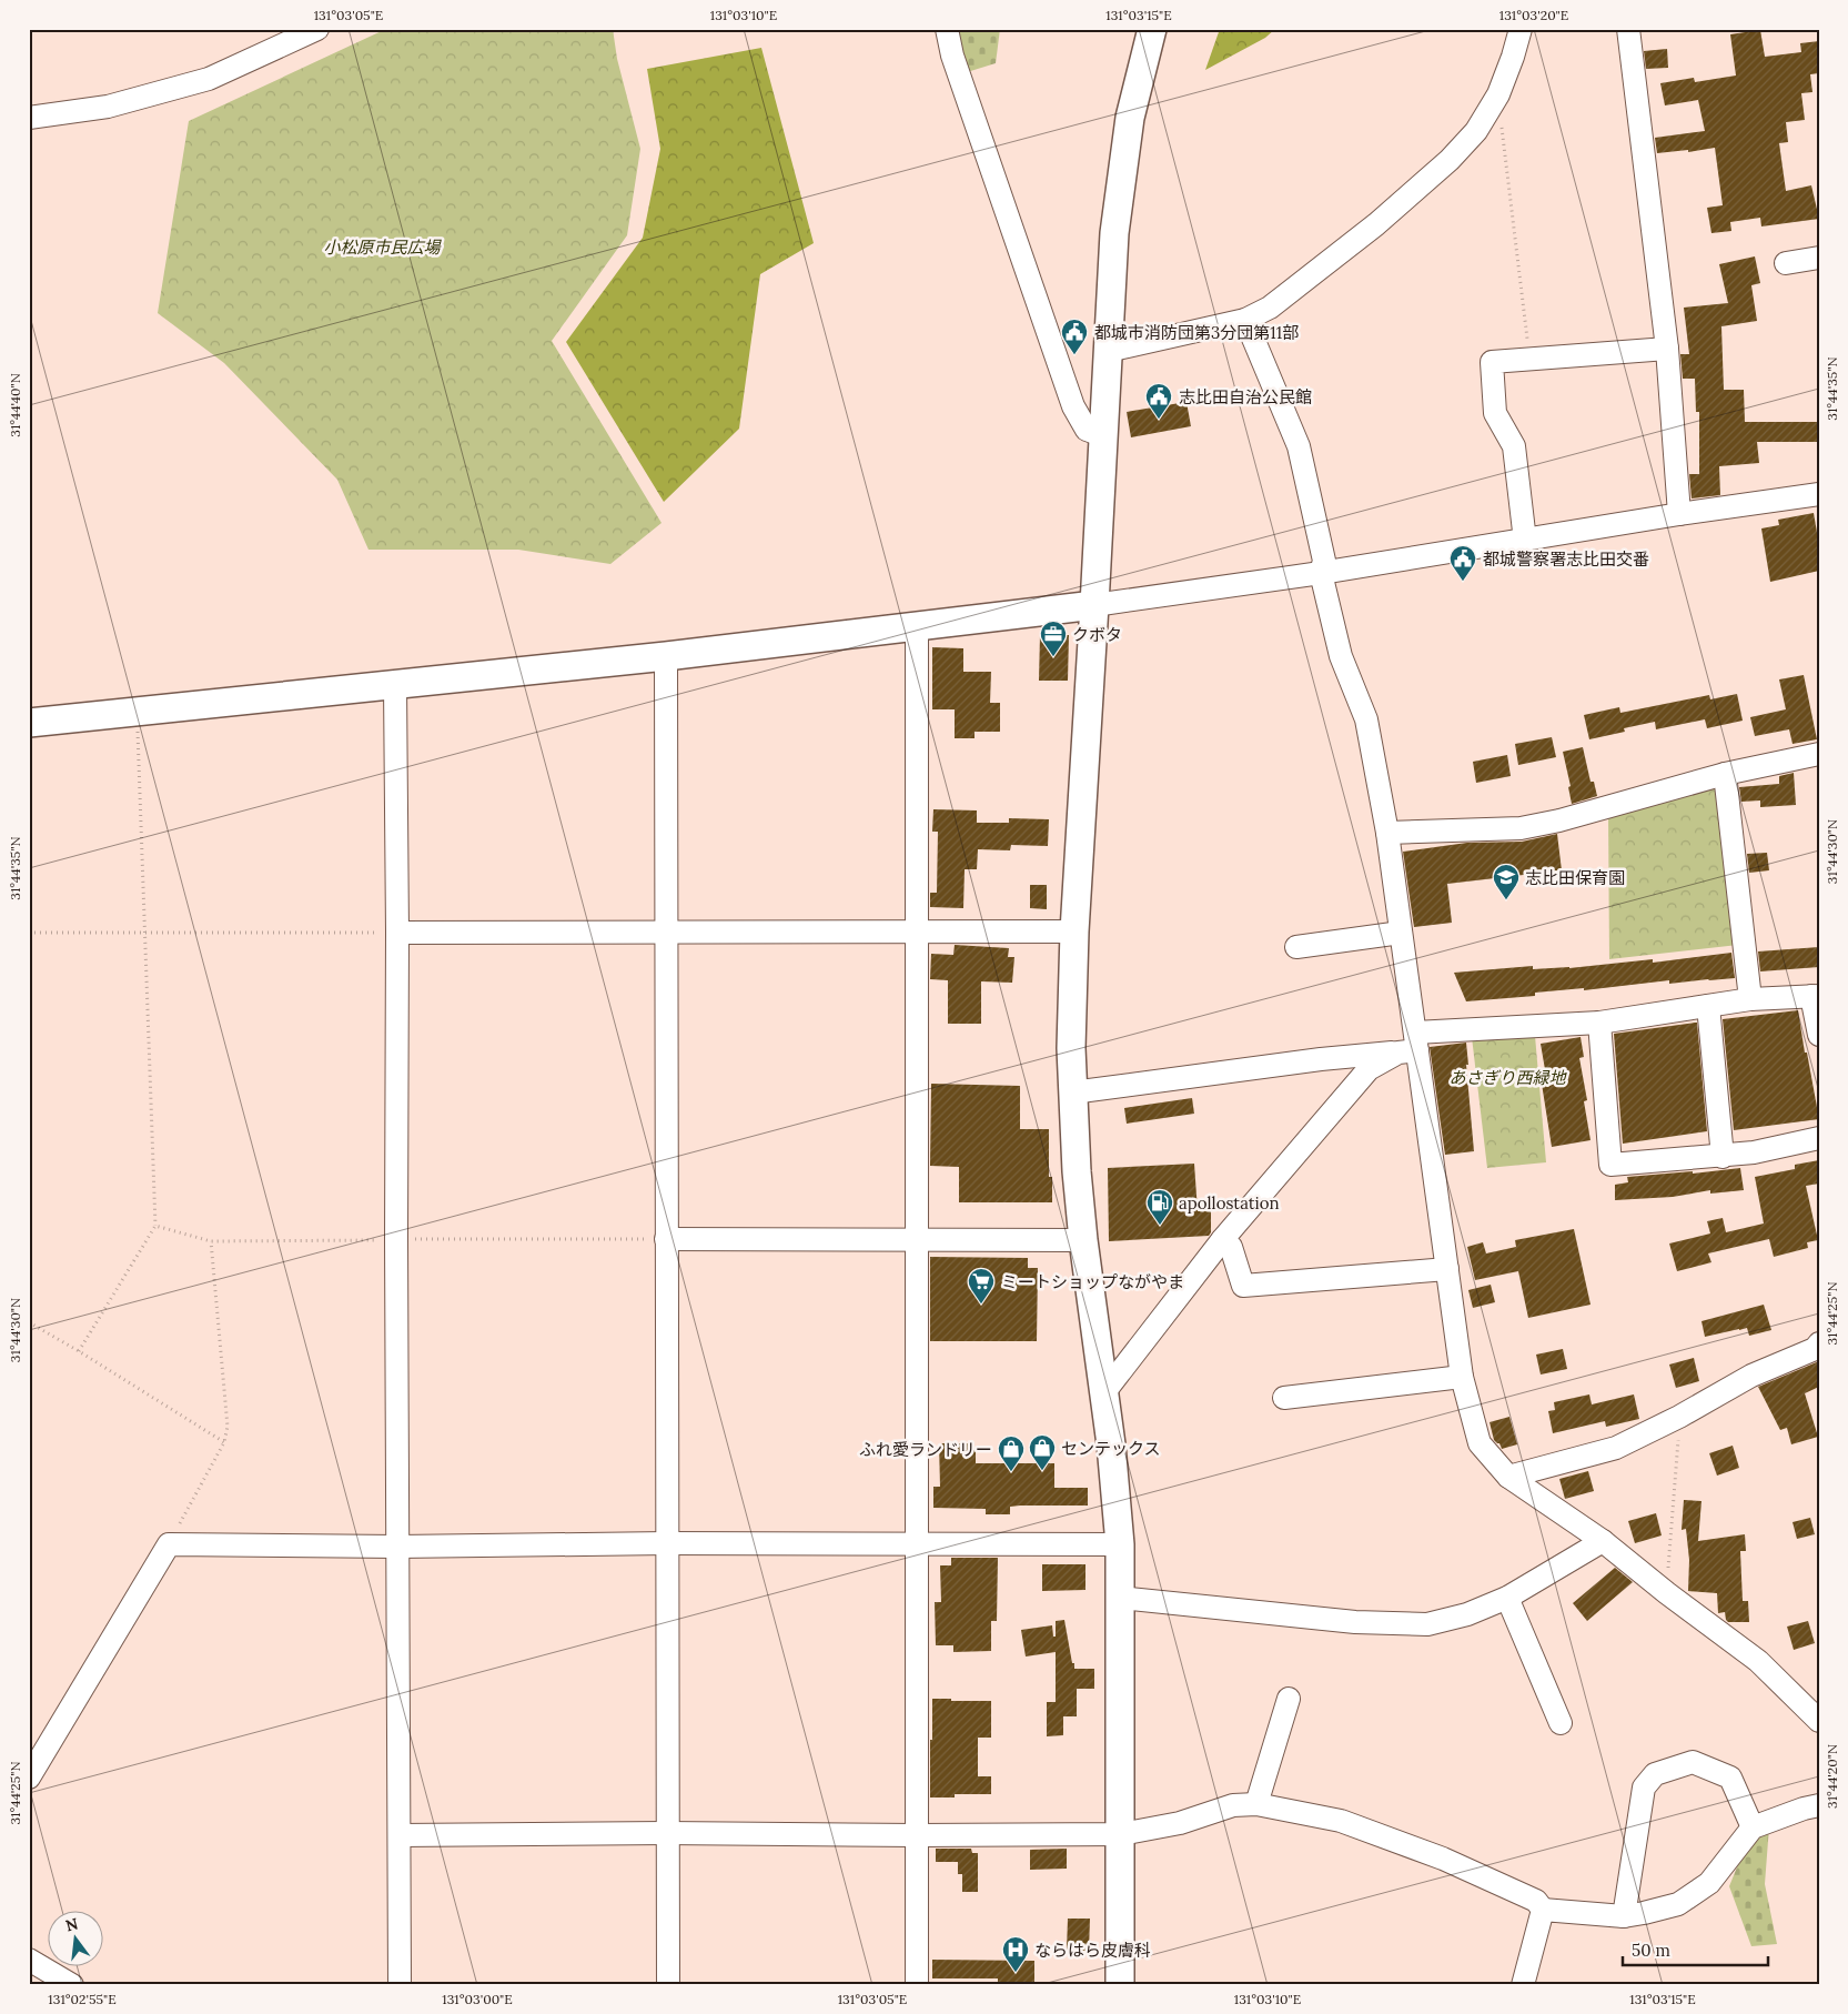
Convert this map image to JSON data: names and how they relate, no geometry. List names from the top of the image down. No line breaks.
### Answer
{"parks":["小松原市民広場","あさぎり西緑地"],"places":{"public building":["都城市消防団第3分団第11部","志比田自治公民館","都城警察署志比田交番"],"office":["クボタ"],"school or university":["志比田保育園"],"fuel station":["apollostation"],"supermarket":["ミートショップながやま"],"shop":["センテックス","ふれ愛ランドリー"],"hospital":["ならはら皮膚科"]},"scale_bar":"50 m","north":"top","coordinates":["131°03'05\"E","131°03'10\"E","131°03'15\"E","131°03'20\"E","31°44'35\"N","31°44'40\"N","31°44'30\"N","31°44'25\"N","31°44'20\"N","131°02'55\"E","131°03'00\"E"]}
